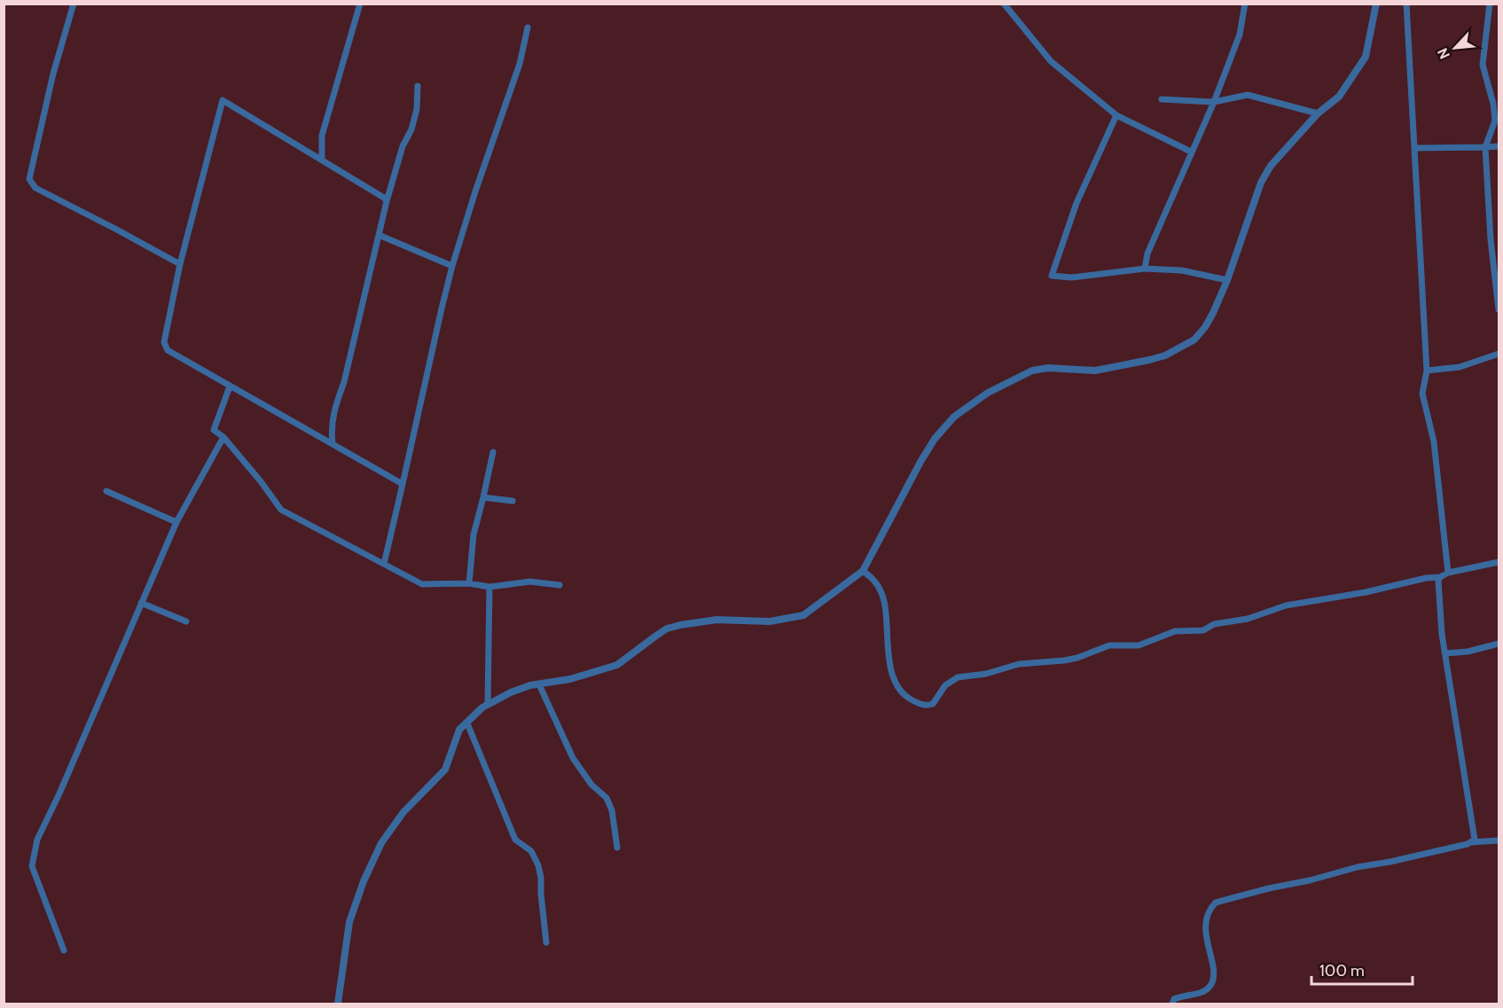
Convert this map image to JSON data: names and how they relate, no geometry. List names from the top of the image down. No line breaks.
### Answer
{"scale_bar":"100 m","north":"bottom left"}
